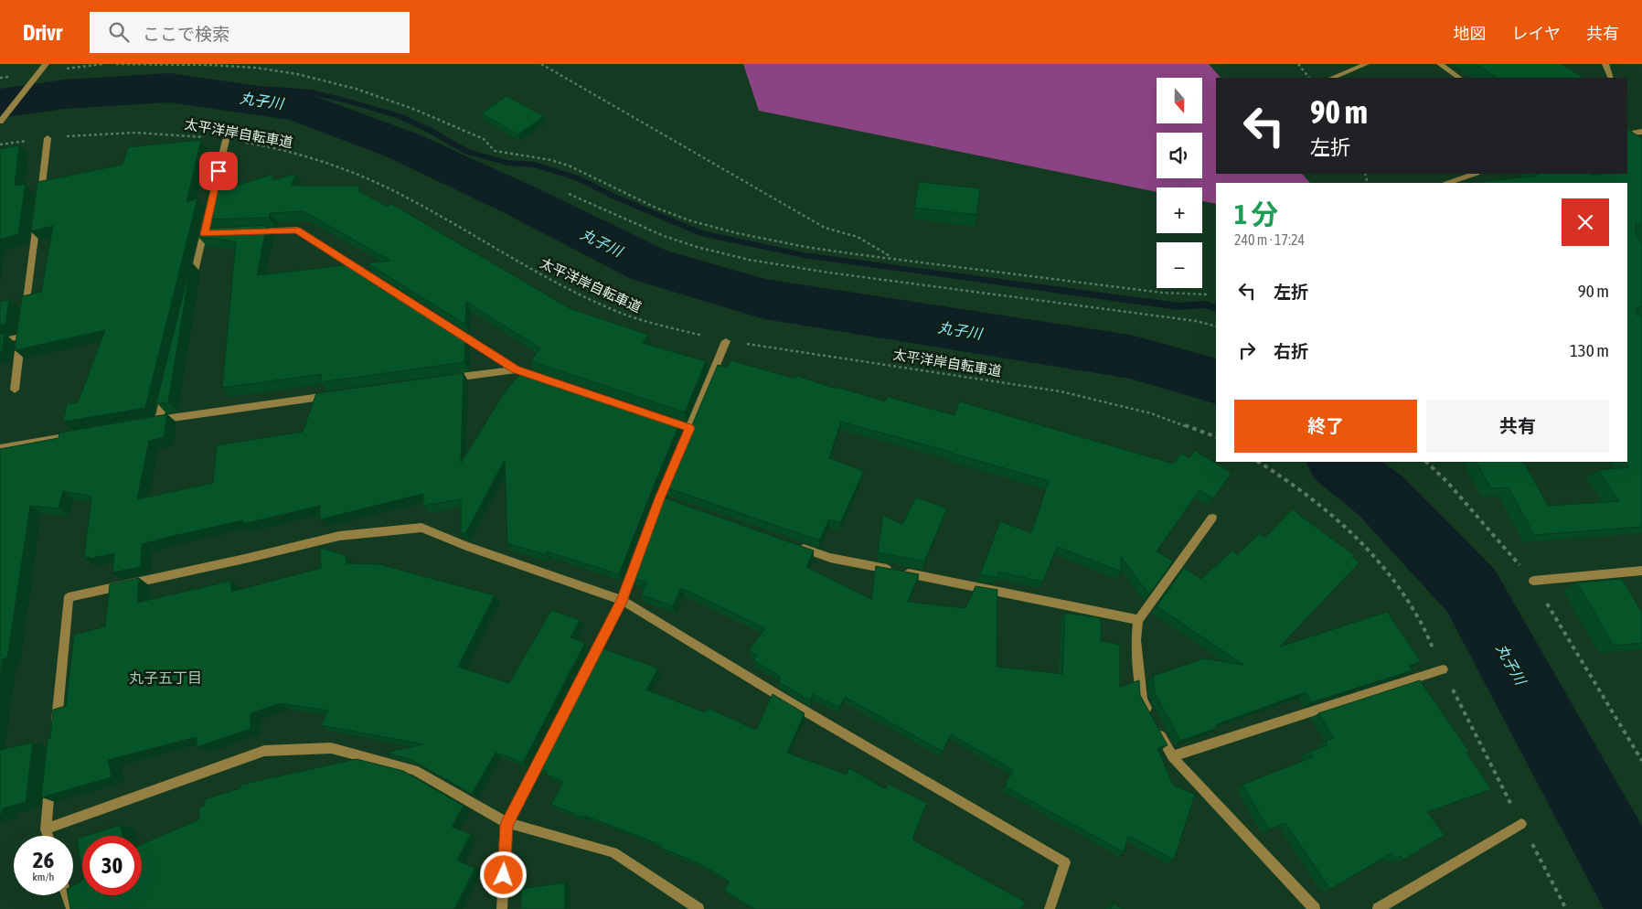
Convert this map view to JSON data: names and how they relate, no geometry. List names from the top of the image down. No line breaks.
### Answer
{"streets":{"path":["太平洋岸自転車道"]},"districts":["丸子五丁目"],"water":["丸子川"],"north":"bottom","page":{"header":"Drivr","search":"ここで検索","nav":["地図","レイヤ","共有"],"map_buttons":["+","−"],"turn":["90 m","左折"],"heading":["1 分","240 m · 17:24"],"list":[{"name":"左折","value":"90 m"},{"name":"右折","value":"130 m"}],"buttons":["終了","共有"],"speed":"26 km/h","limit":"30"}}
